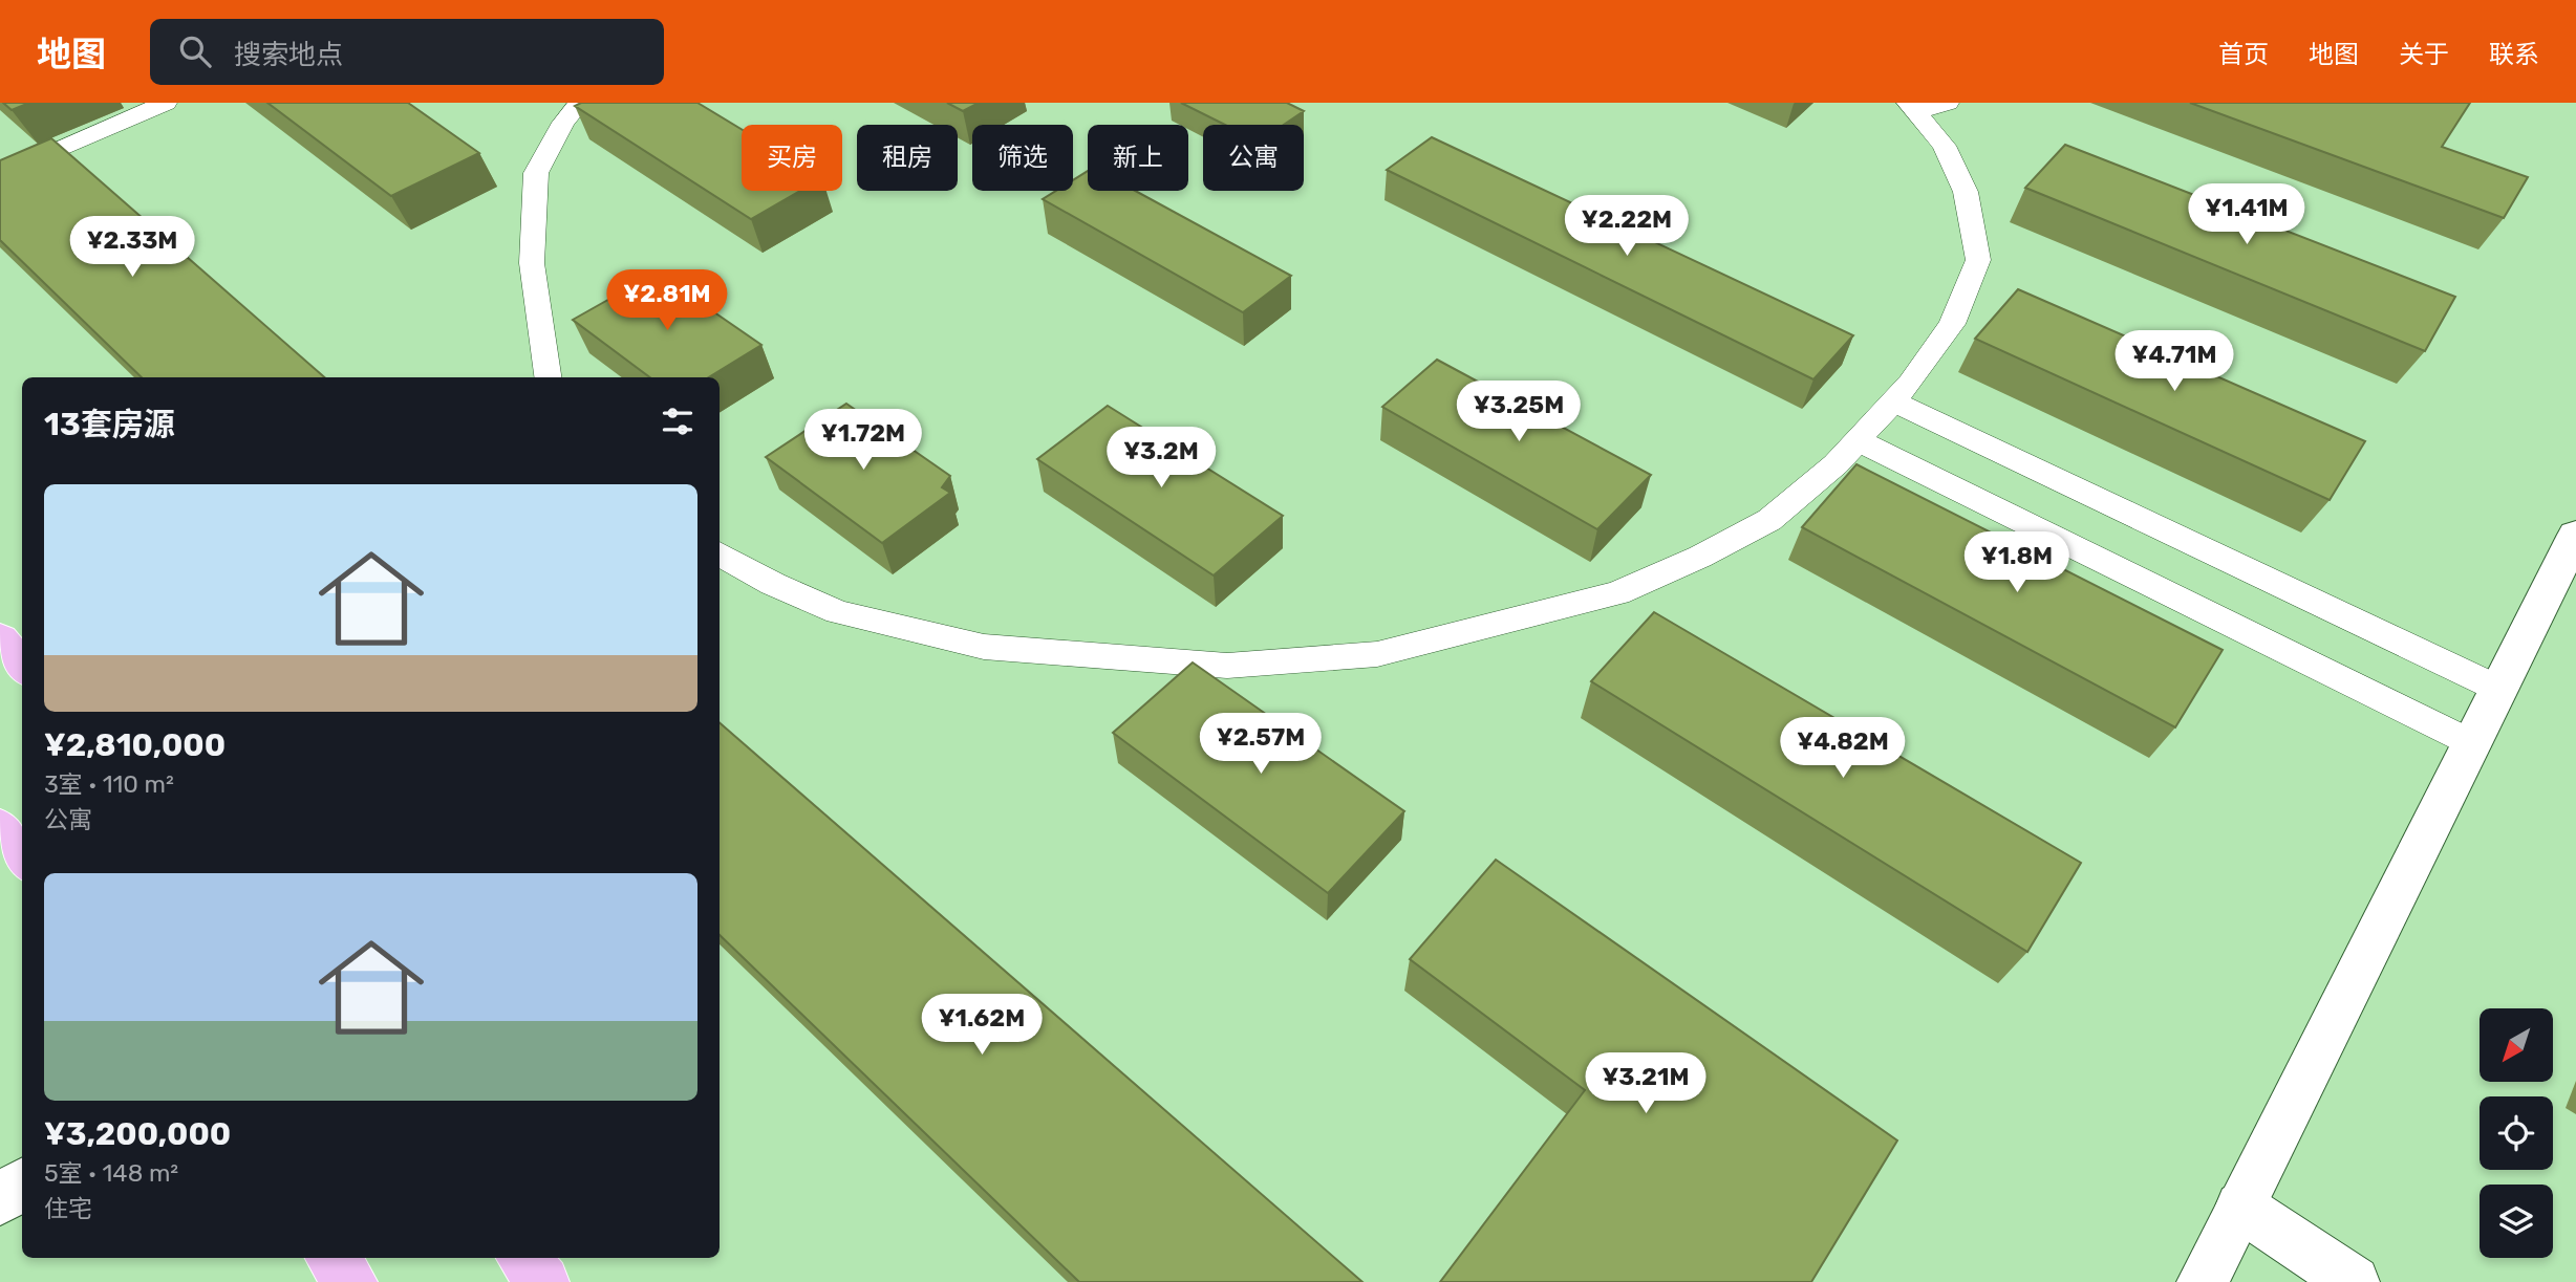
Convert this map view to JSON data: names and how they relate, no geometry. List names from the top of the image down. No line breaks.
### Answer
{"north":"bottom left","page":{"header":"地图","search":"搜索地点","nav":["首页","地图","关于","联系"],"chip":["买房","租房","筛选","新上","公寓"],"price":["¥1.41M","¥2.22M","¥2.33M","¥2.81M","¥4.71M","¥3.25M","¥1.72M","¥3.2M","¥1.8M","¥2.57M","¥4.82M","¥1.62M","¥3.21M"],"heading":"13套房源","list":[{"name":"¥2,810,000","note":"3室 · 110 m² · 公寓"},{"name":"¥3,200,000","note":"5室 · 148 m² · 住宅"}]}}
